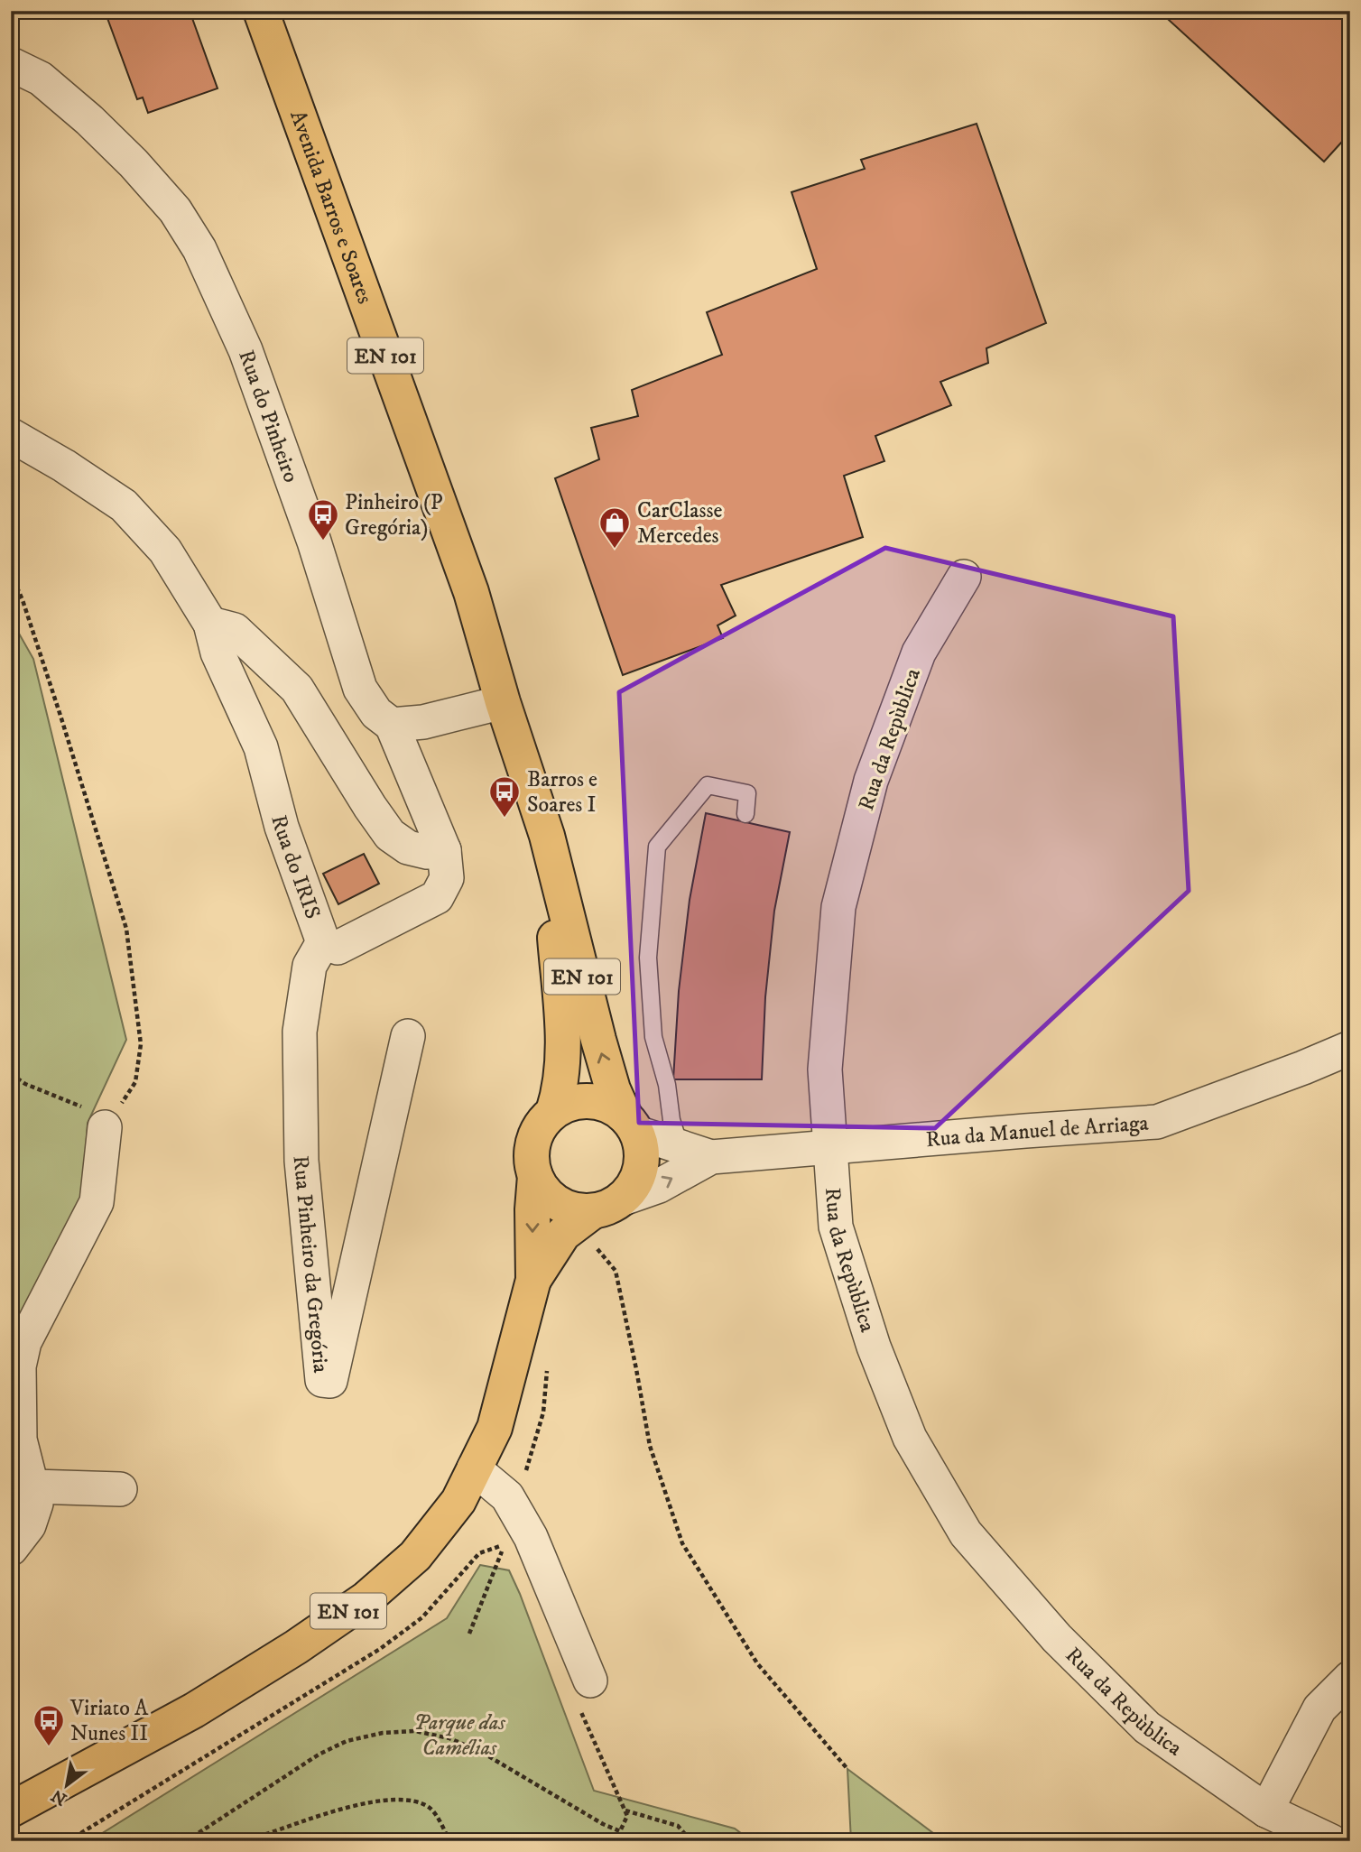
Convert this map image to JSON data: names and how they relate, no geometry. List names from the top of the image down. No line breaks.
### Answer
{"streets":{"main road":["Avenida Barros e Soares","EN 101"],"street":["Rua do Pinheiro","Rua da Repùblica","Rua do IRIS","Rua da Manuel de Arriaga","Rua Pinheiro da Gregória"]},"crossings":[["Avenida Barros e Soares","EN 101"],["Rua do Pinheiro","Rua do IRIS"],["Rua da Repùblica","Rua da Manuel de Arriaga"],["Rua do IRIS","Rua Pinheiro da Gregória"]],"parks":["Parque das Camélias"],"places":{"bus stop":["Pinheiro (P Gregória)","Barros e Soares I","Viriato A Nunes II"],"shop":["CarClasse Mercedes"]},"north":"bottom left"}
